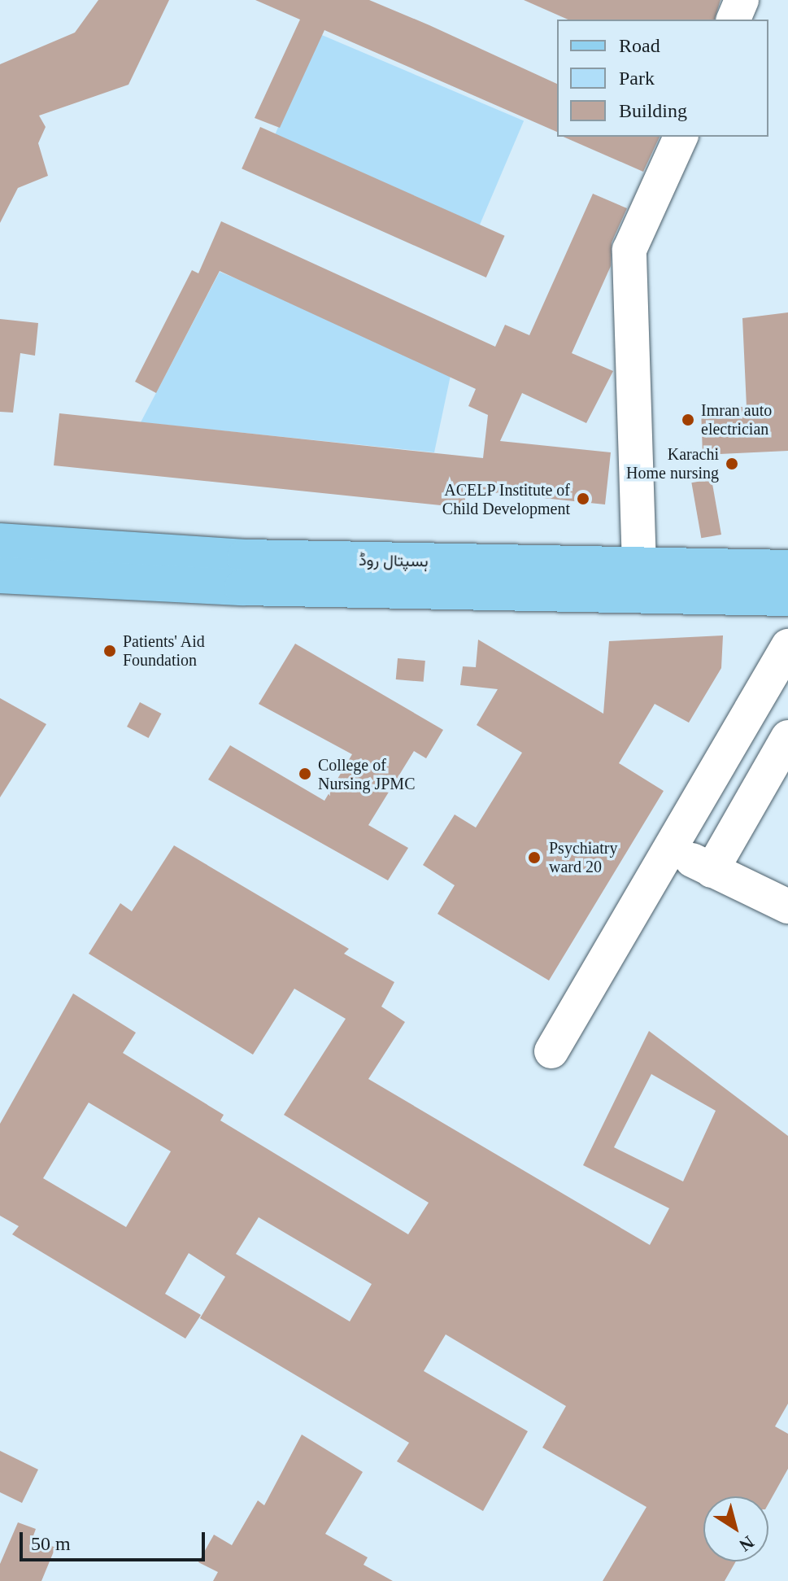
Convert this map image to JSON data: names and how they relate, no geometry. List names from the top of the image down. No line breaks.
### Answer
{"streets":{"main road":["ہسپتال روڈ"]},"places":["Imran auto electrician","Karachi Home nursing","ACELP Institute of Child Development","Patients' Aid Foundation","College of Nursing JPMC","Psychiatry ward 20"],"legend":["Road","Park","Building"],"scale_bar":"50 m","north":"bottom right"}
